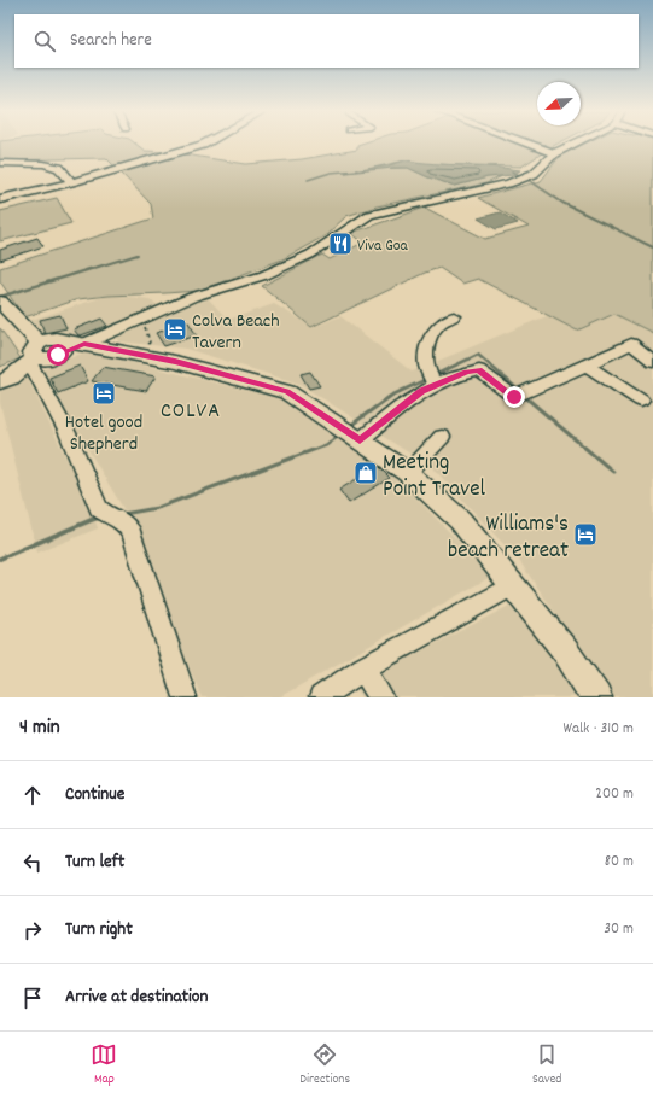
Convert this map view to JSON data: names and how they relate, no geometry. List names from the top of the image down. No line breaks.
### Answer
{"districts":["COLVA"],"places":{"restaurant":["Viva Goa"],"hotel":["Colva Beach Tavern","Hotel good Shepherd","Williams's beach retreat"],"shop":["Meeting Point Travel"]},"north":"bottom left","page":{"search":"Search here","heading":["4 min","Walk · 310 m"],"list":[["Continue","200 m"],["Turn left","80 m"],["Turn right","30 m"],"Arrive at destination"],"nav":["Map","Directions","Saved"]}}
